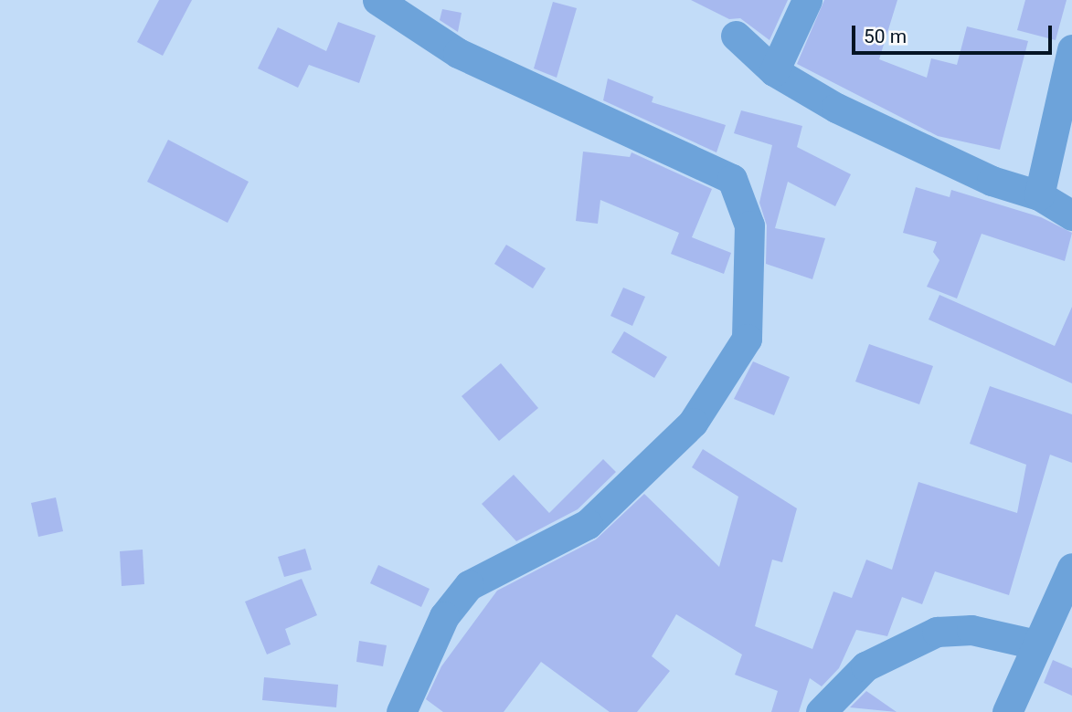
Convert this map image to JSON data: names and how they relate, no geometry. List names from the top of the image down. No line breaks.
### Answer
{"scale_bar":"50 m"}
